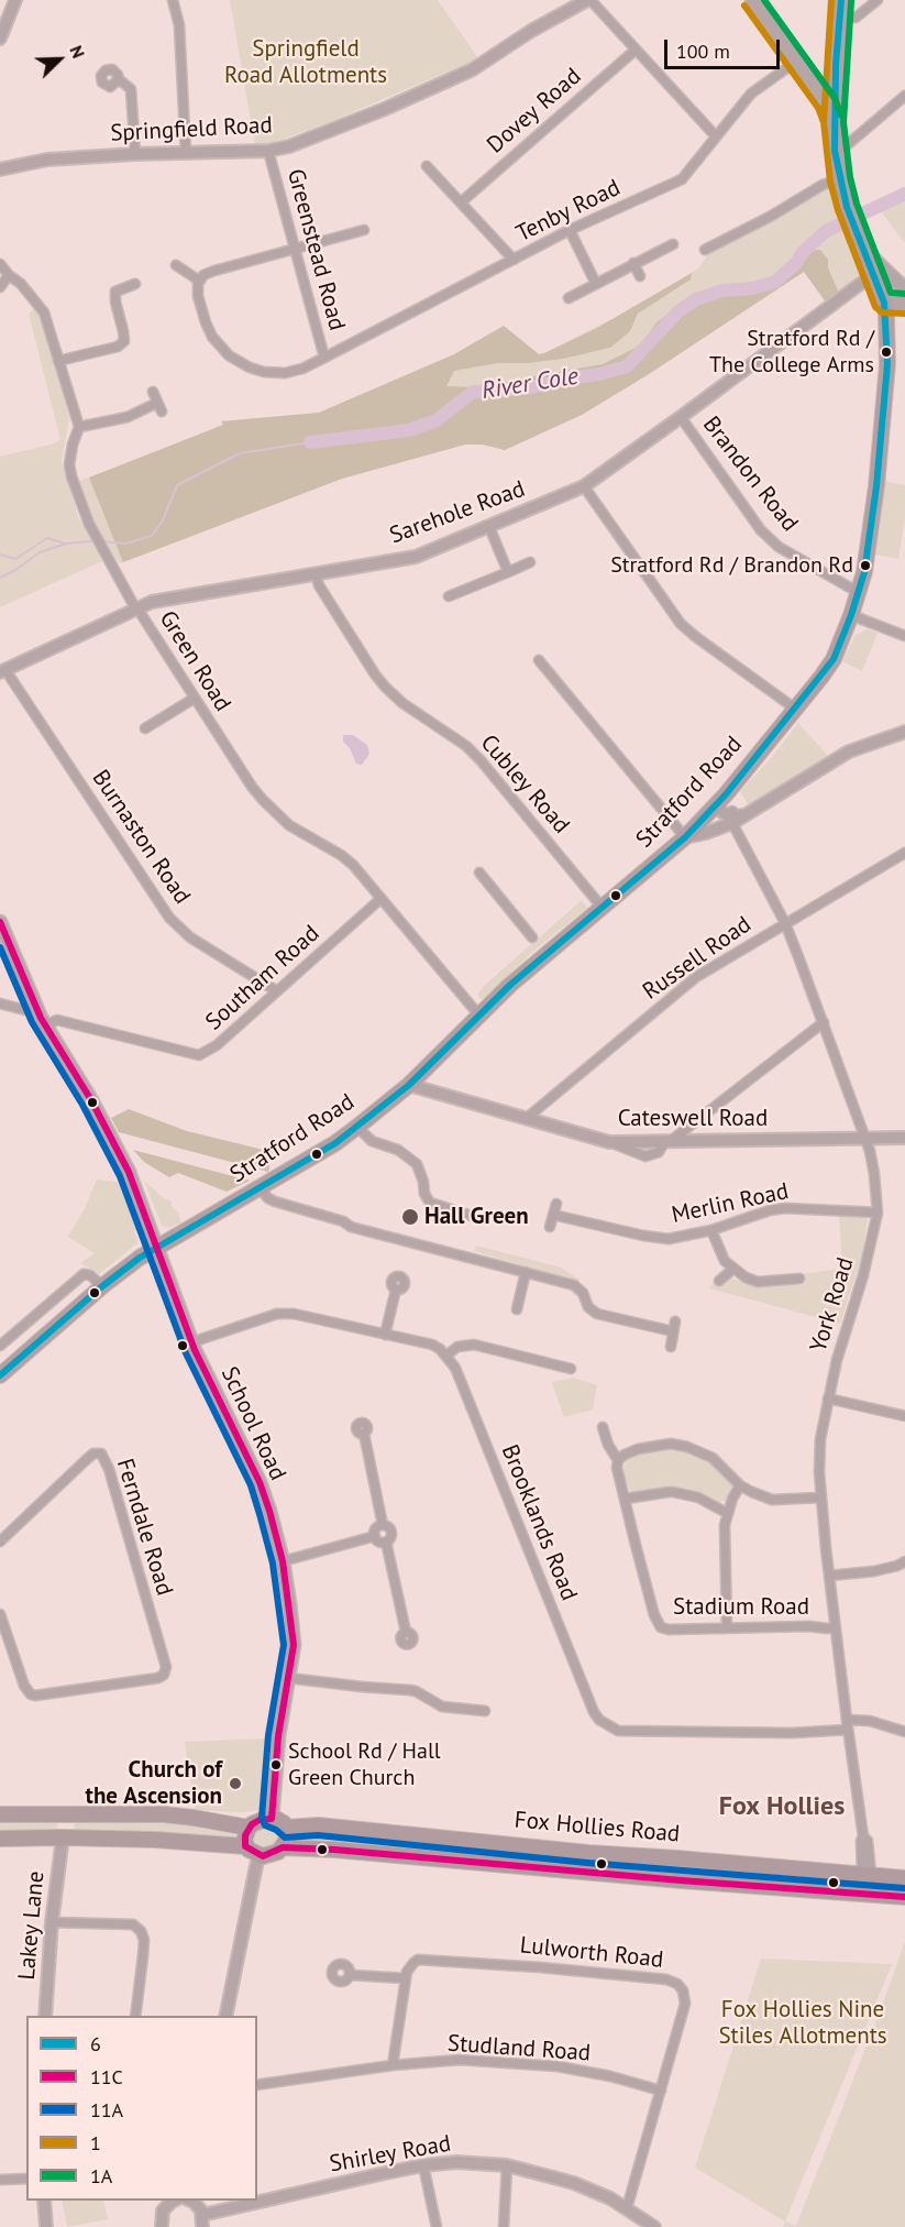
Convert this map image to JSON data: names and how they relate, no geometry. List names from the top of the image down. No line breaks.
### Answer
{"streets":{"highway":["Stratford Road"],"main road":["School Road","Fox Hollies Road"],"street":["Dovey Road","Springfield Road","Tenby Road","Greenstead Road","Brandon Road","Sarehole Road","Green Road","Cubley Road","Burnaston Road","Russell Road","Southam Road","Cateswell Road","Merlin Road","York Road","Brooklands Road","Ferndale Road","Stadium Road","Lakey Lane","Lulworth Road","Studland Road","Shirley Road"]},"crossings":[["Springfield Road","Greenstead Road"],["Tenby Road","Greenstead Road"],["Brandon Road","Sarehole Road"],["Brandon Road","Stratford Road"],["Sarehole Road","Green Road"],["Sarehole Road","Cubley Road"],["Sarehole Road","Stratford Road"],["Sarehole Road","Burnaston Road"],["Green Road","Stratford Road"],["Green Road","Southam Road"],["Cubley Road","Stratford Road"],["Stratford Road","Cateswell Road"],["Stratford Road","School Road"],["Burnaston Road","Southam Road"],["Russell Road","Cateswell Road"],["Russell Road","York Road"],["Southam Road","School Road"],["Cateswell Road","York Road"],["Merlin Road","York Road"],["York Road","Brooklands Road"],["York Road","Stadium Road"],["York Road","Fox Hollies Road"],["School Road","Fox Hollies Road"],["Lulworth Road","Studland Road"],["Lulworth Road","Shirley Road"]],"districts":["Fox Hollies"],"water":["River Cole"],"parks":["Springfield Road Allotments","Fox Hollies Nine Stiles Allotments"],"places":["Stratford Rd / The College Arms","Stratford Rd / Brandon Rd","Hall Green","School Rd / Hall Green Church","Church of the Ascension"],"lines":["transit line 6","transit line 1","transit line 1A","transit line 11C","transit line 11A"],"legend":["6","11C","11A","1","1A"],"scale_bar":"100 m","north":"top right"}
